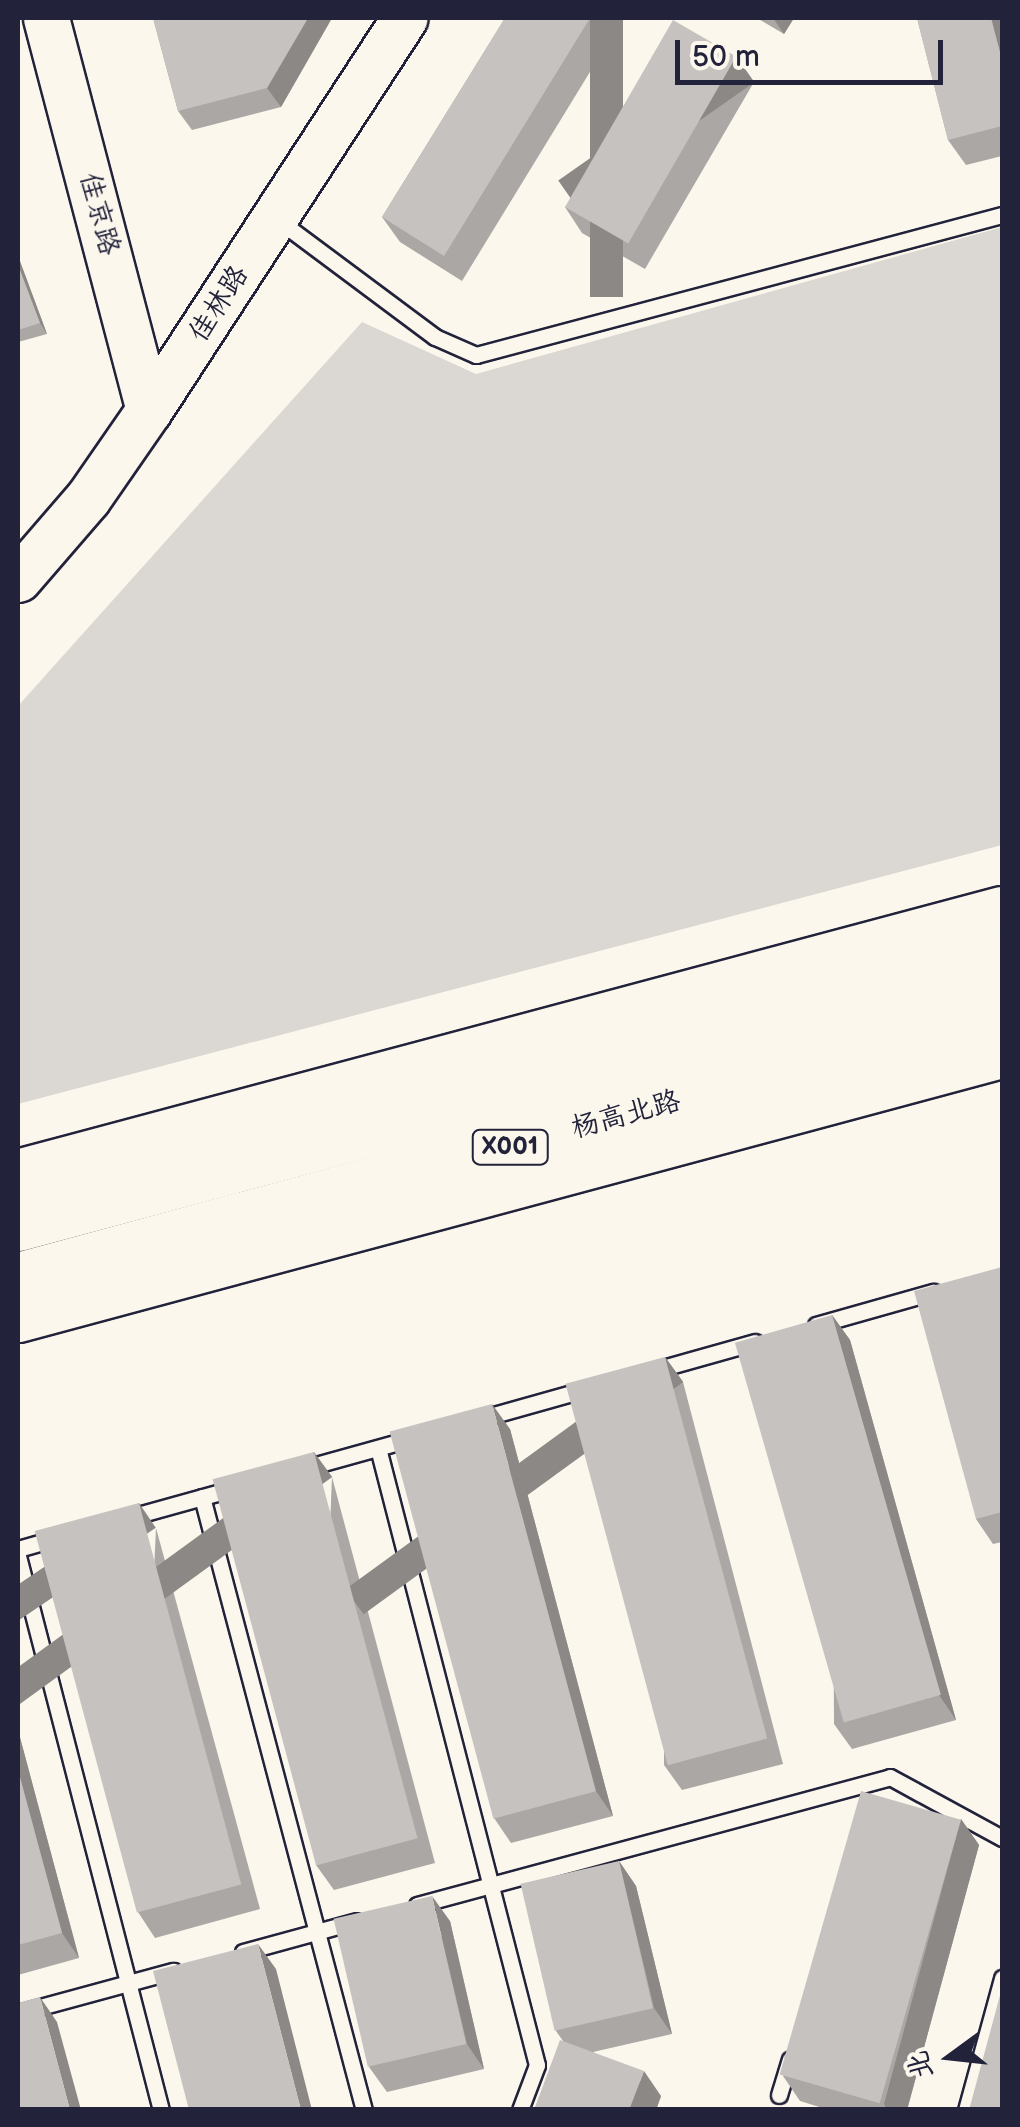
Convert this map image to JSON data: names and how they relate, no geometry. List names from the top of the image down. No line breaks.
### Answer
{"streets":{"highway":["杨高北路","X001"],"street":["佳京路","佳林路"]},"crossings":[["佳京路","佳林路"]],"scale_bar":"50 m","north":"left"}
